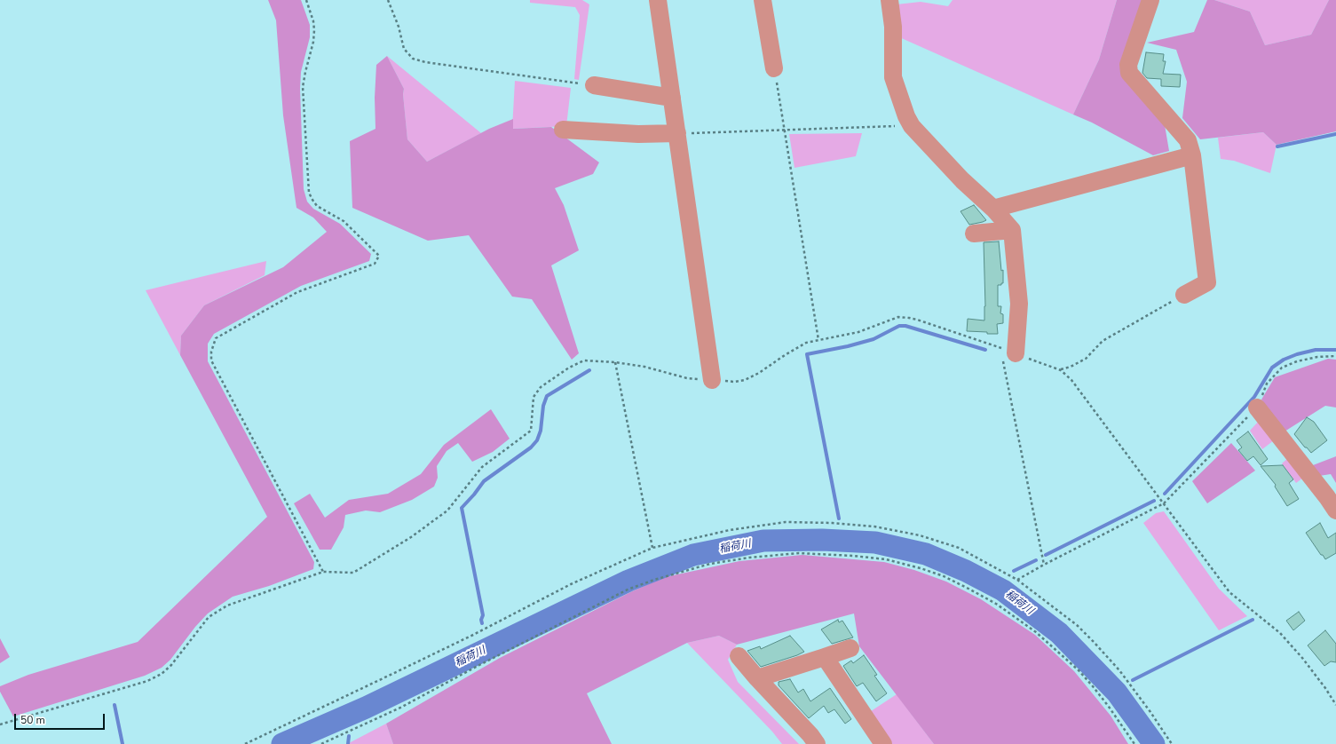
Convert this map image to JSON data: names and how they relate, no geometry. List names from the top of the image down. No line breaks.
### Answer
{"water":["稲荷川"],"scale_bar":"50 m"}
